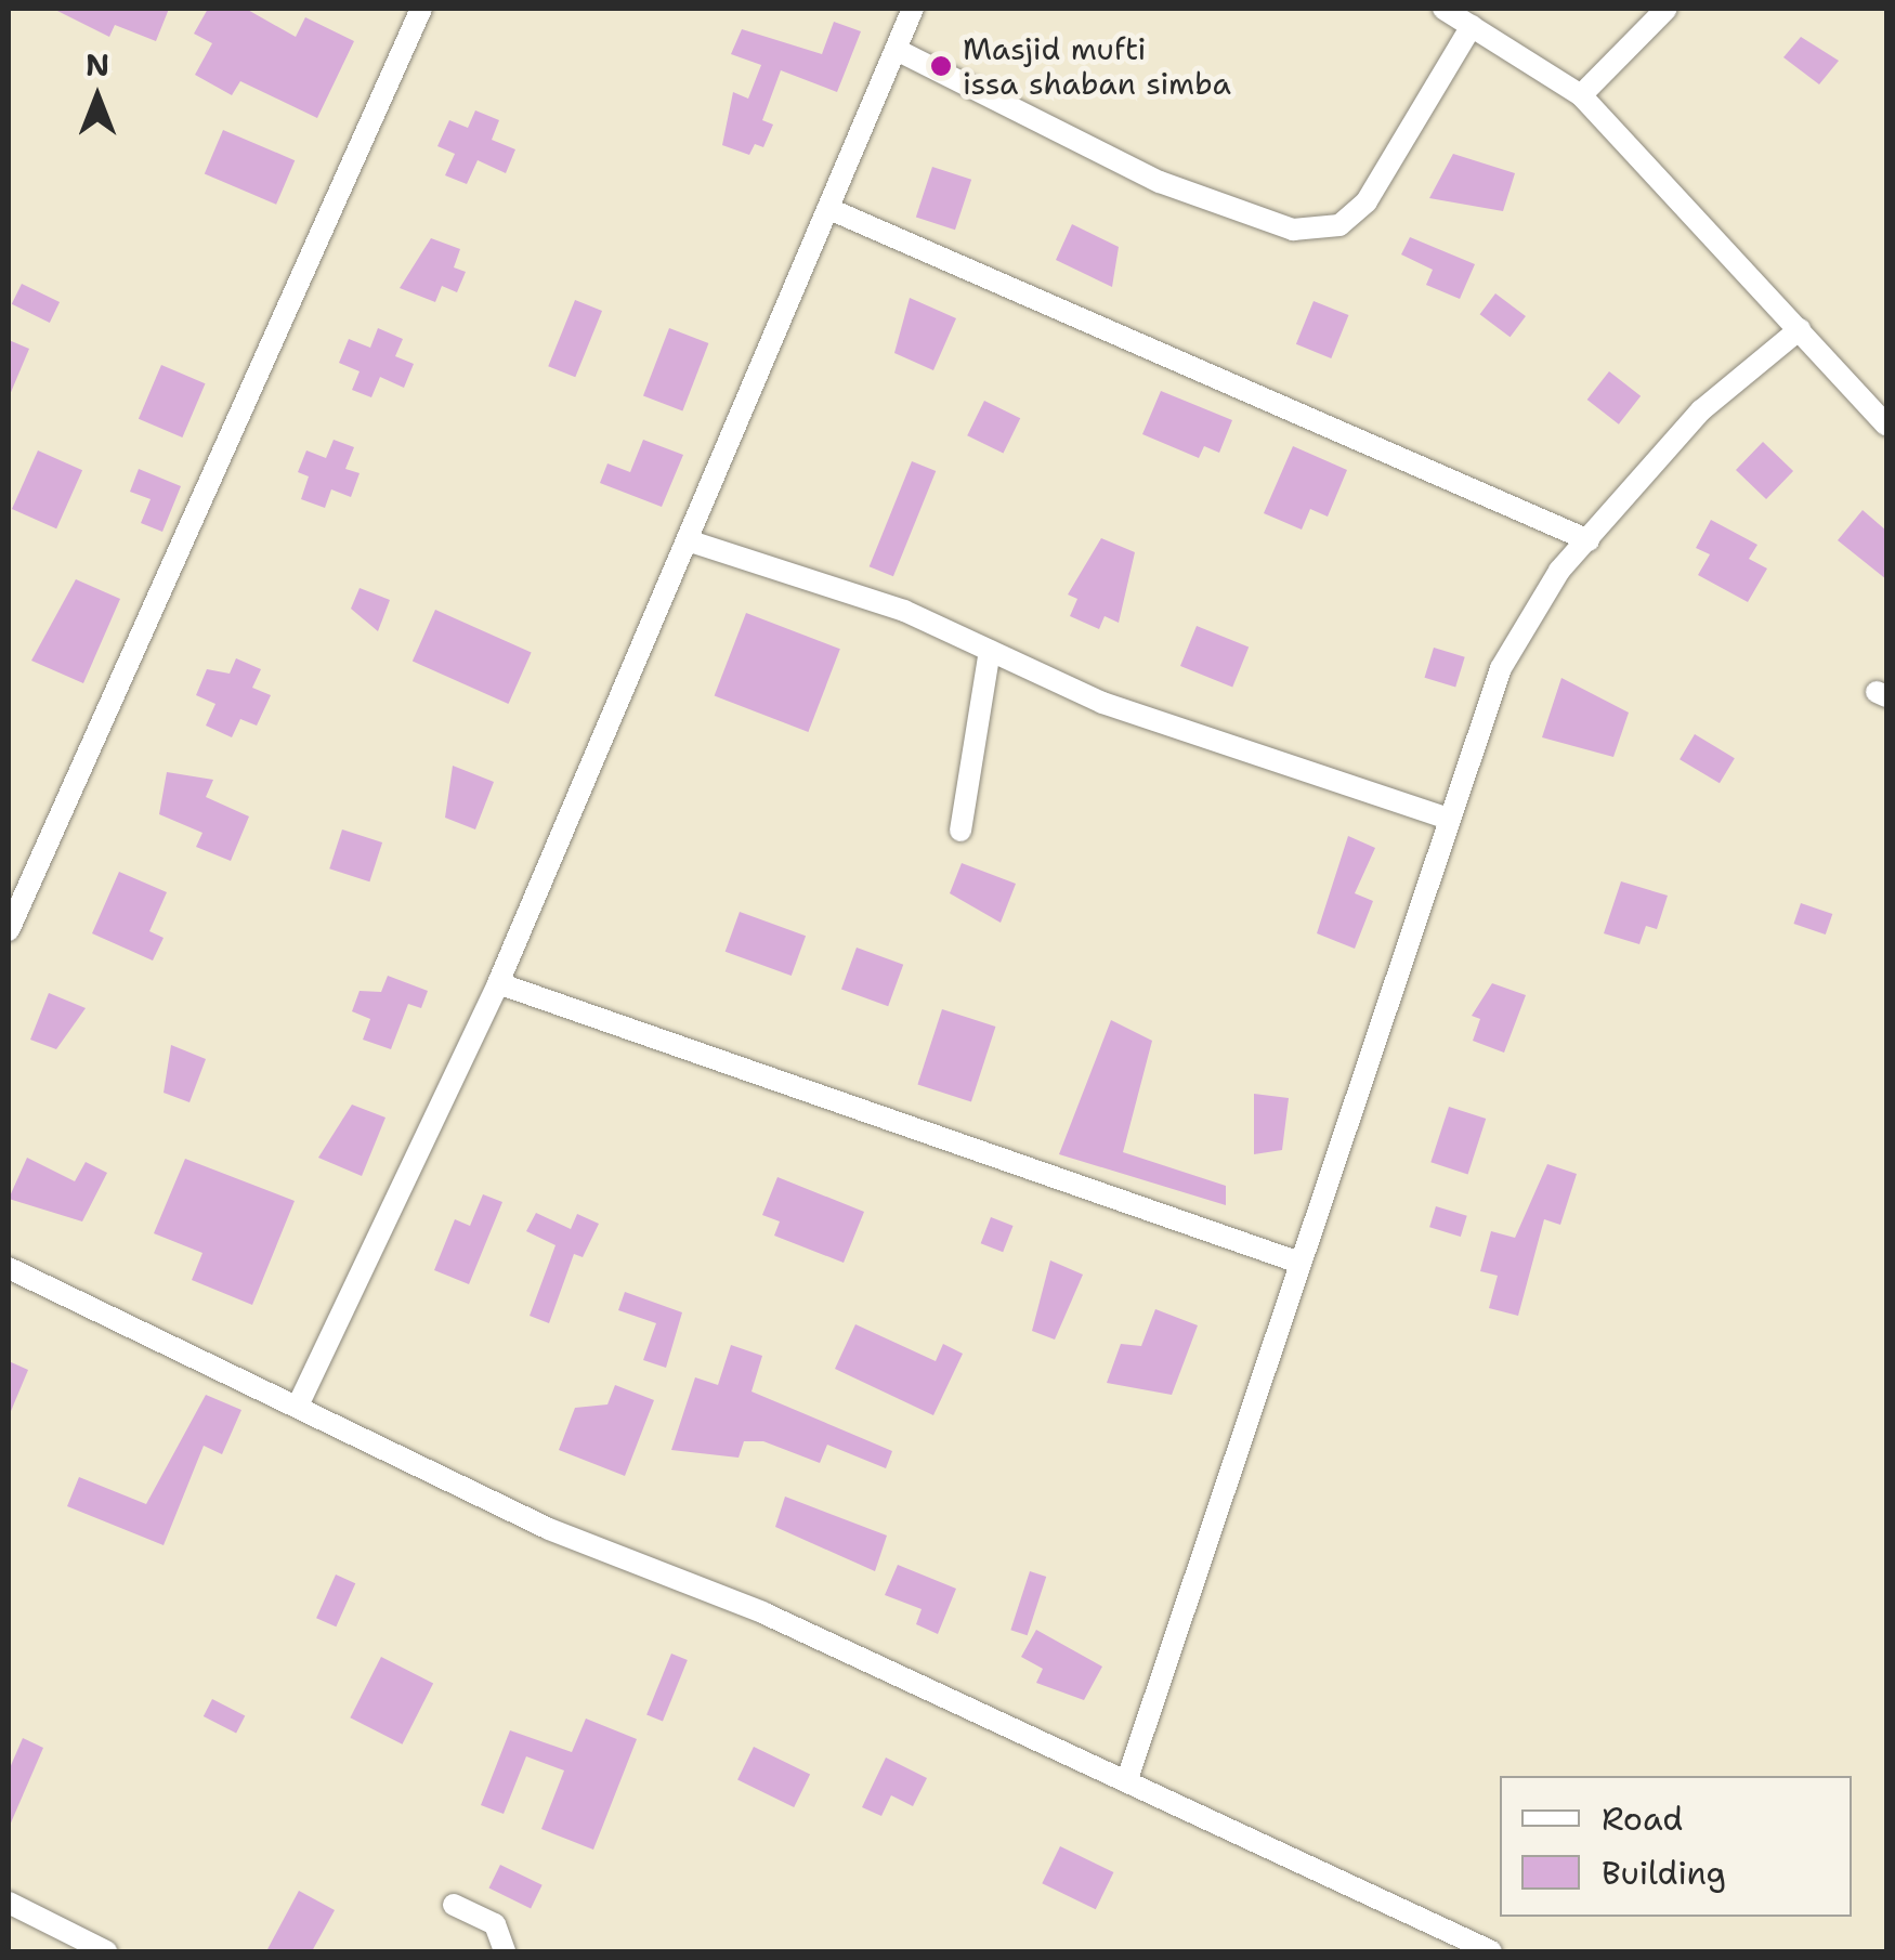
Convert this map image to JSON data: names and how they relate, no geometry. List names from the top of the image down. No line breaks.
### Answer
{"places":["Masjid mufti issa shaban simba"],"legend":["Road","Building"],"north":"top"}
